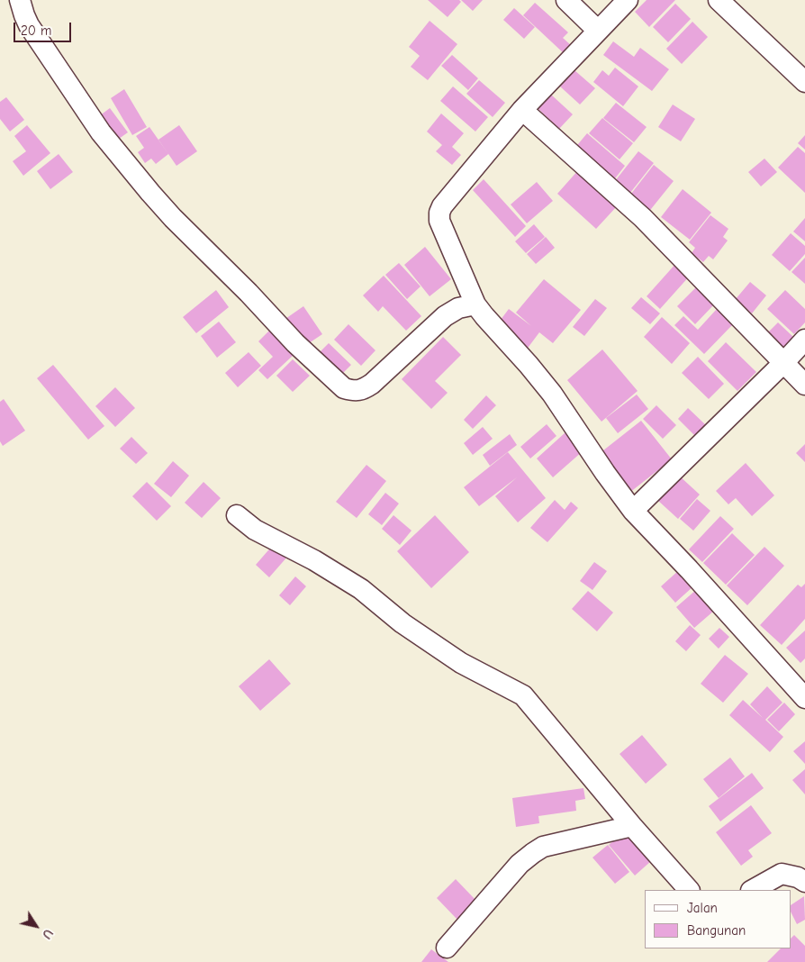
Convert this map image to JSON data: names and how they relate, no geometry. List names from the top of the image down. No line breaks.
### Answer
{"legend":["Jalan","Bangunan"],"scale_bar":"20 m","north":"bottom right"}
